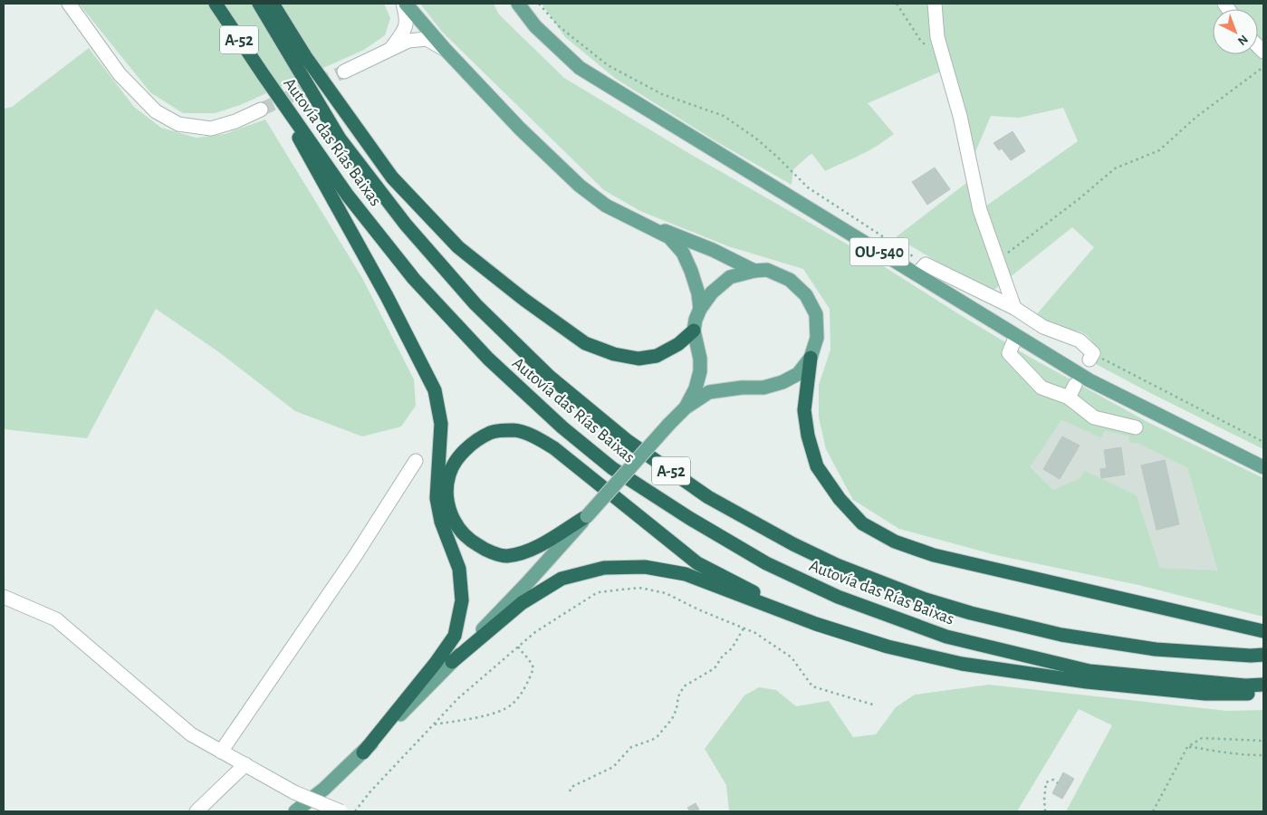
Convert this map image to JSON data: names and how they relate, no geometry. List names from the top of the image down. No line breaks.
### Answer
{"streets":{"highway":["A-52","Autovía das Rías Baixas"],"main road":["OU-540"]},"north":"bottom right"}
